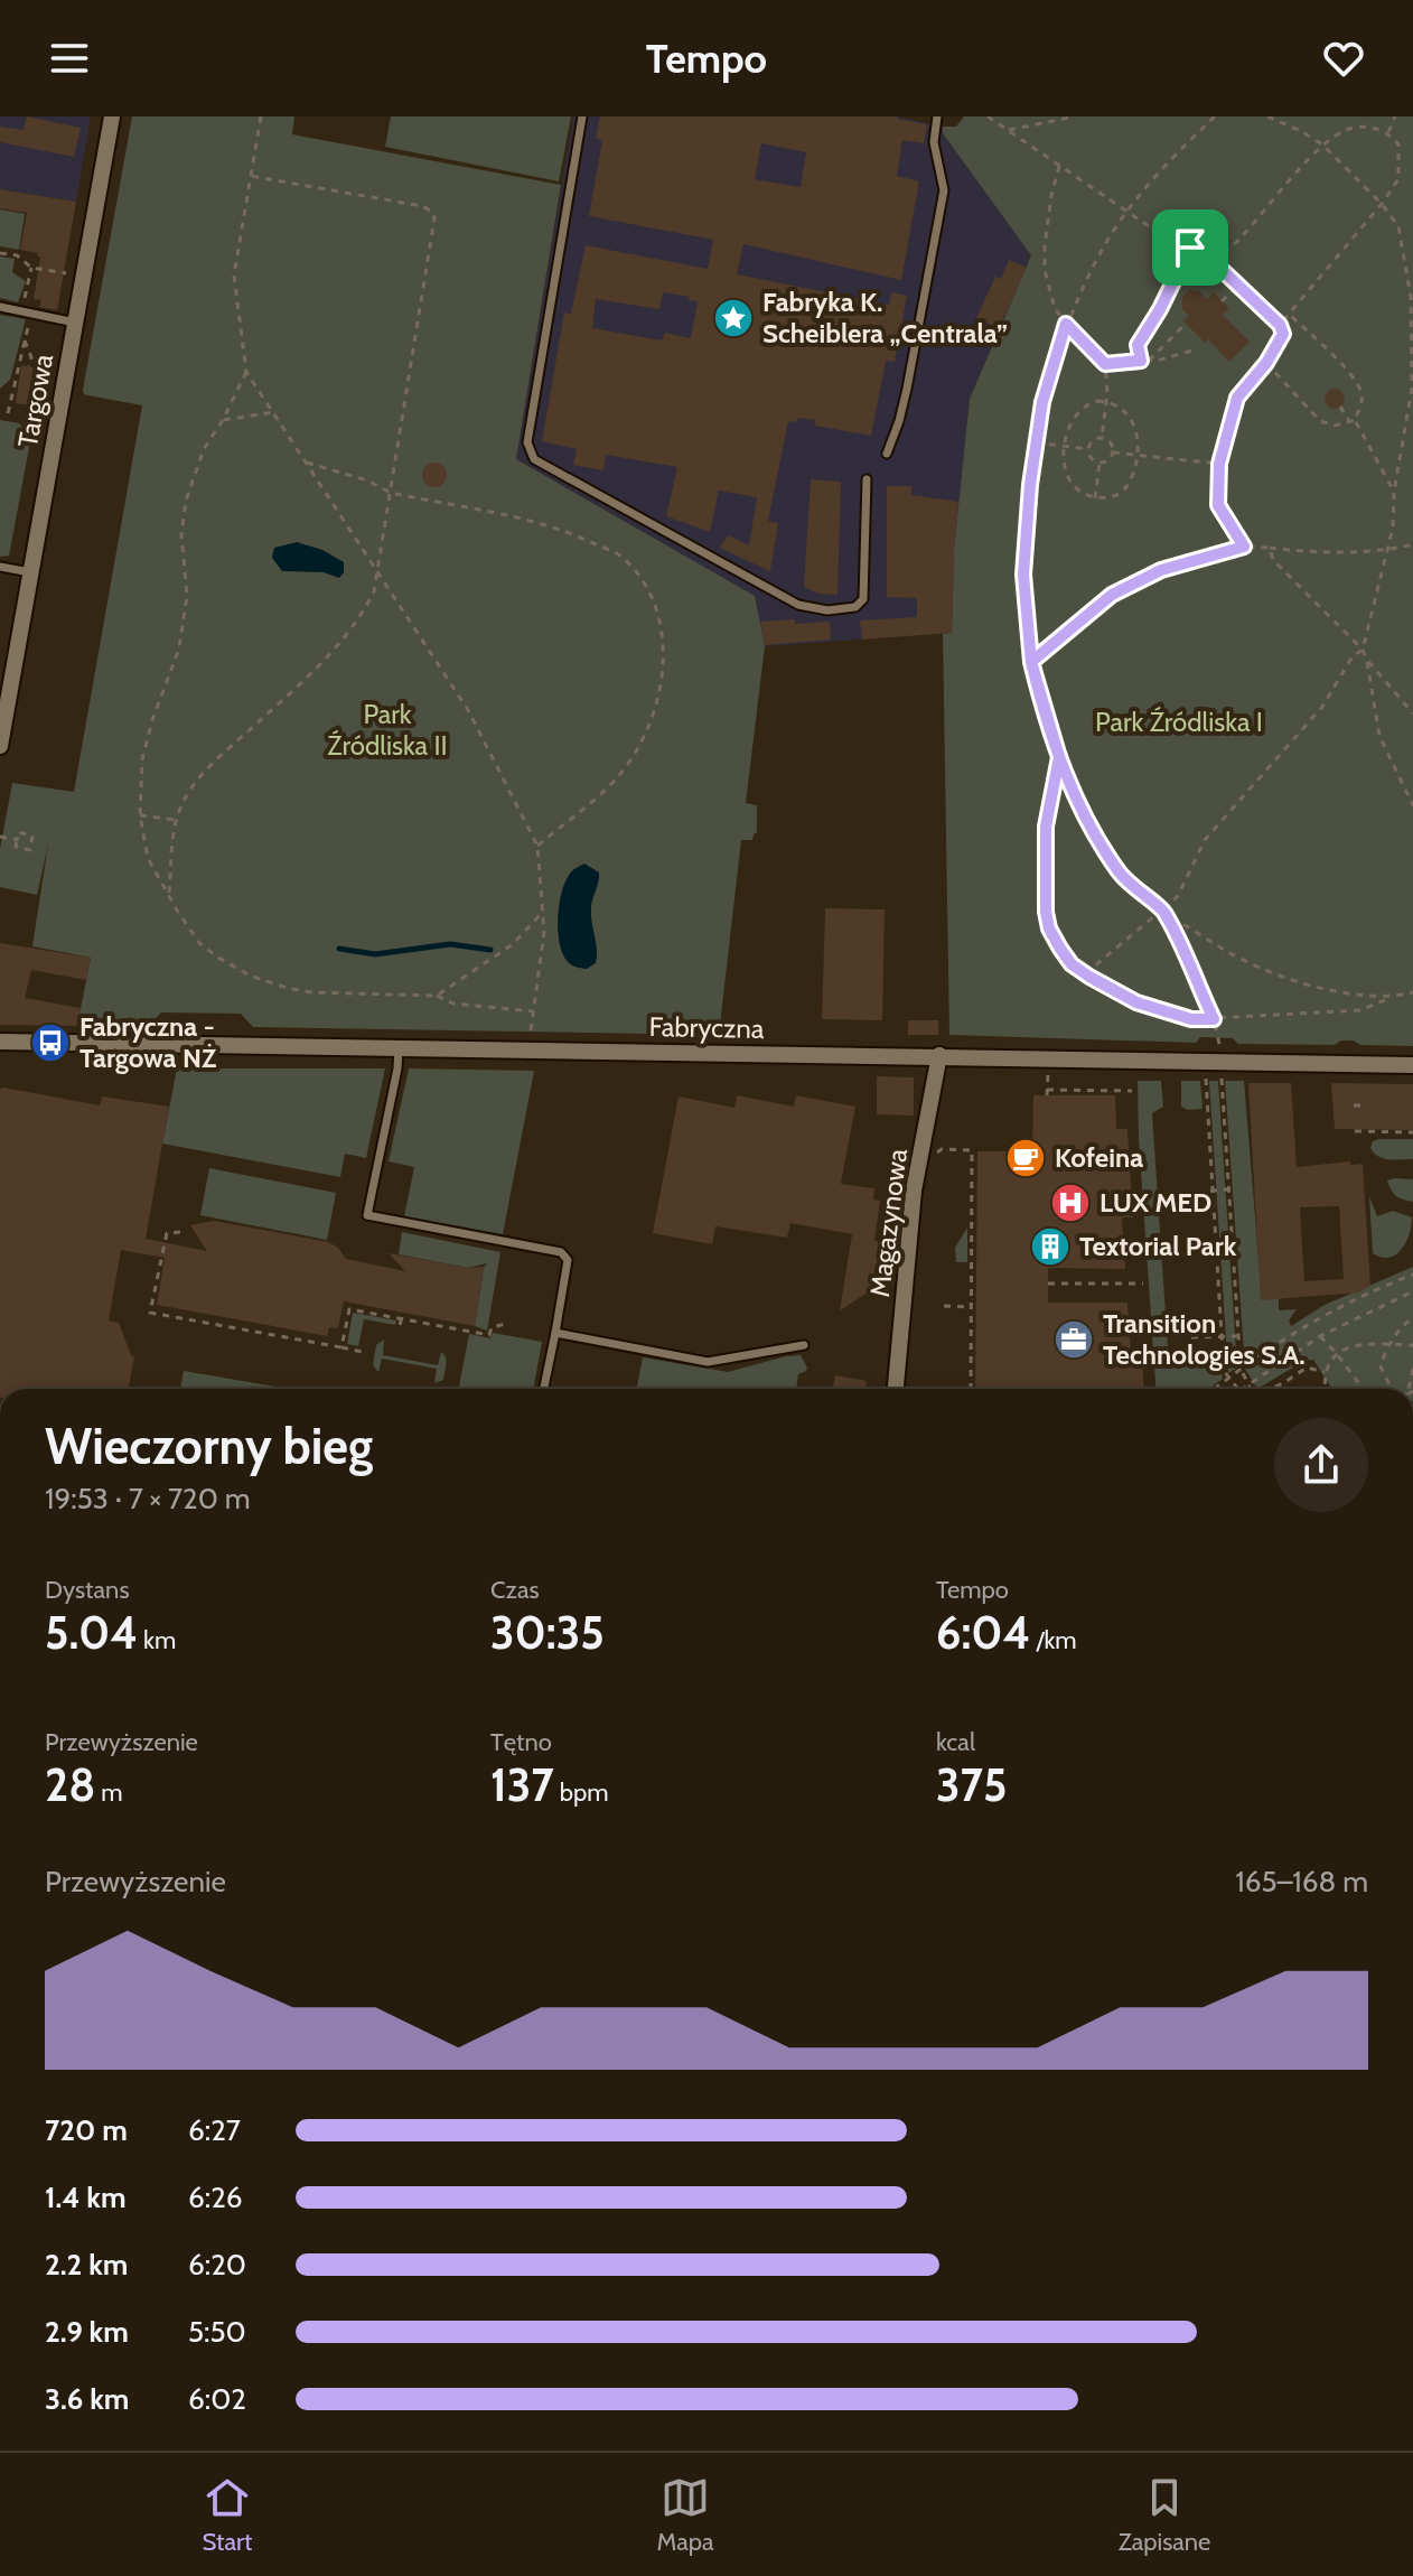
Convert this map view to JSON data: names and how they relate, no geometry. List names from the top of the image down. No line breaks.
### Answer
{"streets":{"street":["Targowa","Fabryczna","Magazynowa"]},"crossings":[["Fabryczna","Magazynowa"]],"parks":["Park Źródliska II","Park Źródliska I"],"places":{"place":["Fabryka K. Scheiblera „Centrala”"],"bus stop":["Fabryczna - Targowa NŻ"],"cafe":["Kofeina"],"hospital":["LUX MED"],"building":["Textorial Park"],"office":["Transition Technologies S.A."]},"page":{"header":"Tempo","heading":["Wieczorny bieg","19:53 · 7 × 720 m"],"stats":[["Dystans","5.04 km"],["Czas","30:35"],["Tempo","6:04 /km"],["Przewyższenie","28 m"],["Tętno","137 bpm"],["kcal","375"]],"chart":["Przewyższenie","165–168 m"],"list":[{"name":"720 m","note":"6:27"},{"name":"1.4 km","note":"6:26"},{"name":"2.2 km","note":"6:20"},{"name":"2.9 km","note":"5:50"},{"name":"3.6 km","note":"6:02"}],"tabs":["Start","Mapa","Zapisane"]}}
